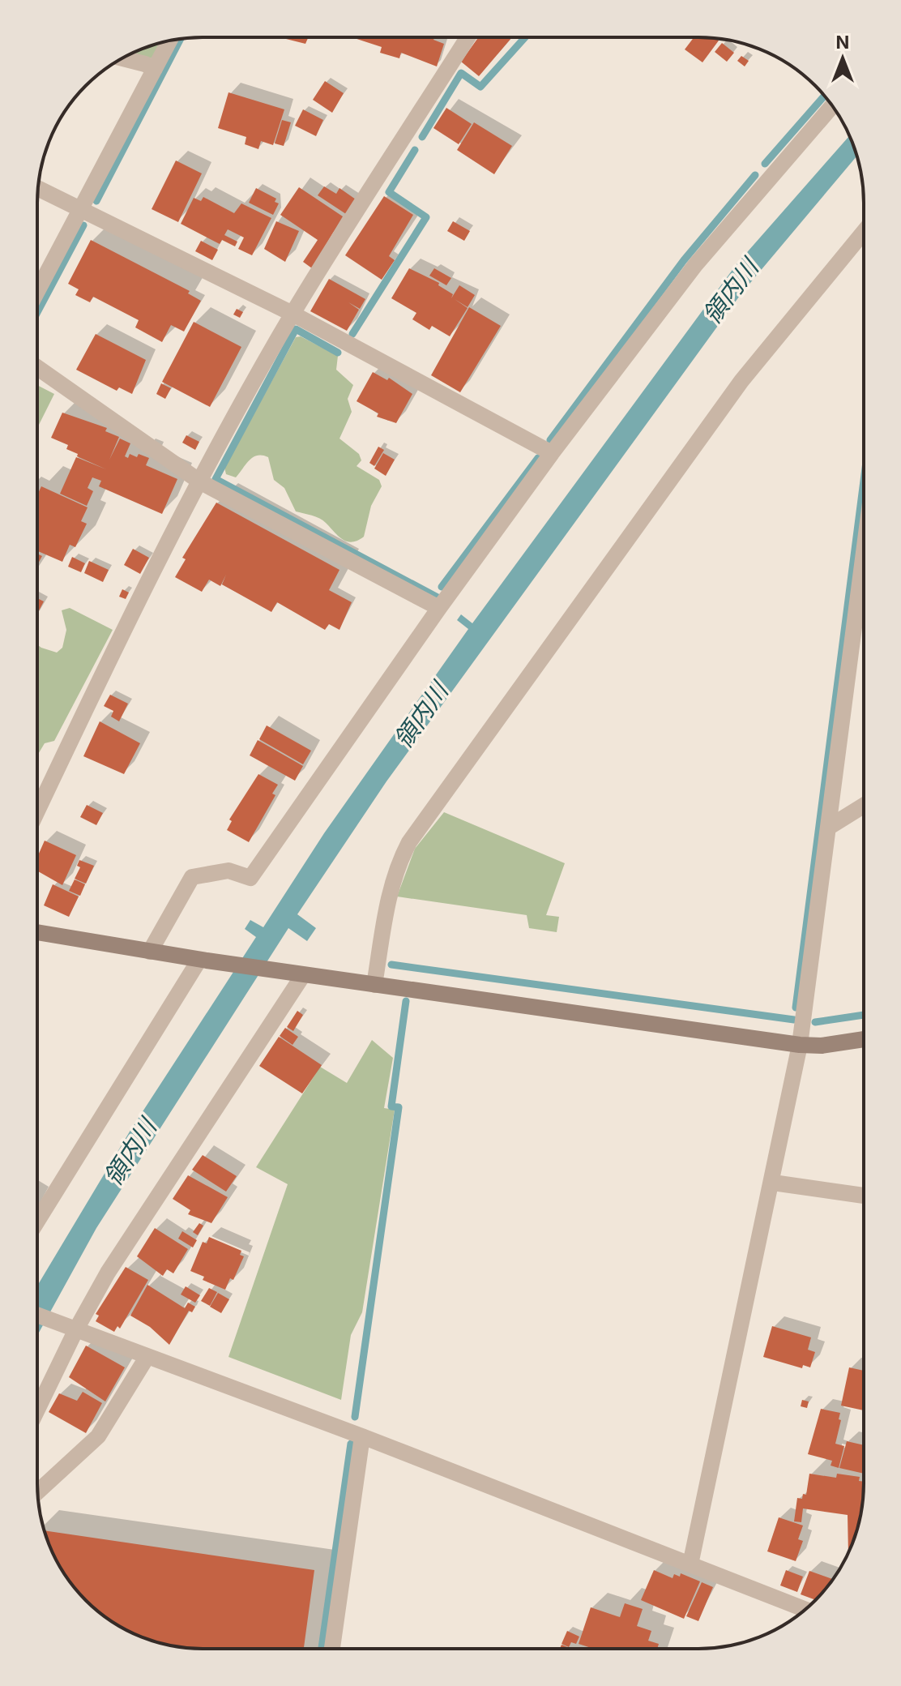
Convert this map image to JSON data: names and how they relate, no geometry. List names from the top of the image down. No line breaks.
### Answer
{"water":["領内川"],"north":"top"}
